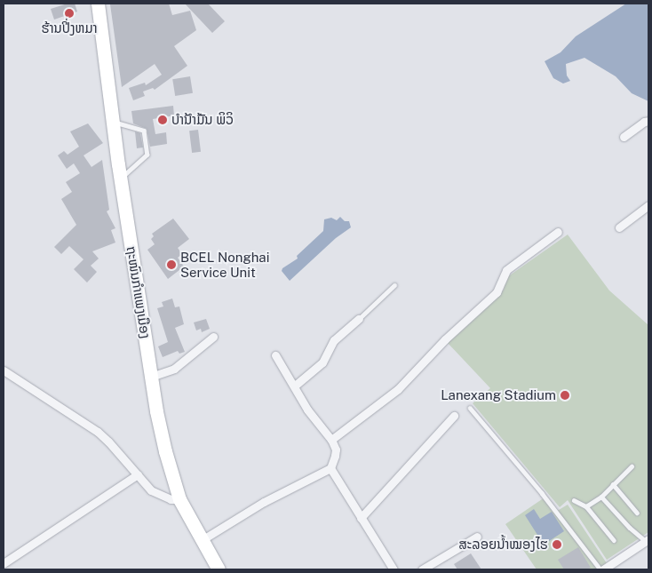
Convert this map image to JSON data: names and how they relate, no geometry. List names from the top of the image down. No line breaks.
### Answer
{"streets":{"main road":["ຖະໜົນກຳແພງເມືອງ"]},"places":["ຮ້ານປີ່ງຫມາ","ບຳ້ນຳ້ມັນ ພິວິ","BCEL Nonghai Service Unit","Lanexang Stadium","ສະລອຍນ້ຳໝອງໄຮ"]}
